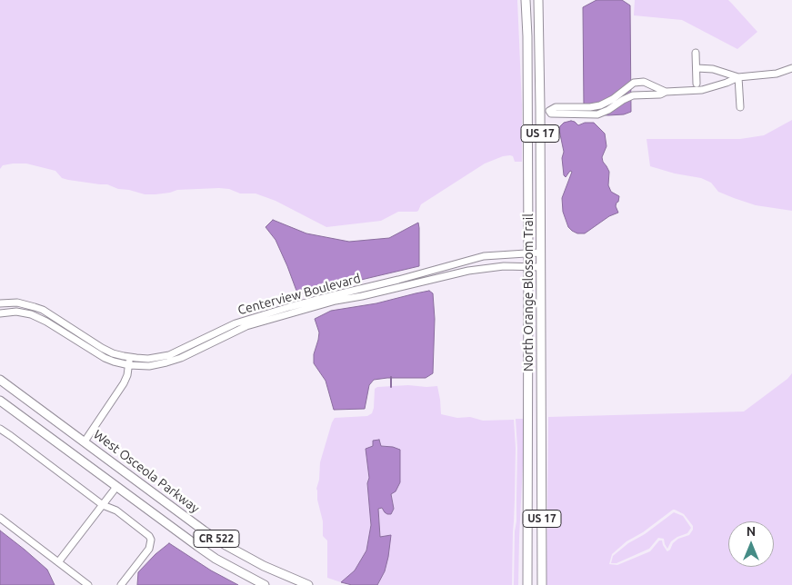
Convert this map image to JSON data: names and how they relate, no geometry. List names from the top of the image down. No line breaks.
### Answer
{"streets":{"main road":["US 17","North Orange Blossom Trail","West Osceola Parkway","CR 522"],"street":["Centerview Boulevard"]},"crossings":[["North Orange Blossom Trail","Centerview Boulevard"]],"north":"top"}
